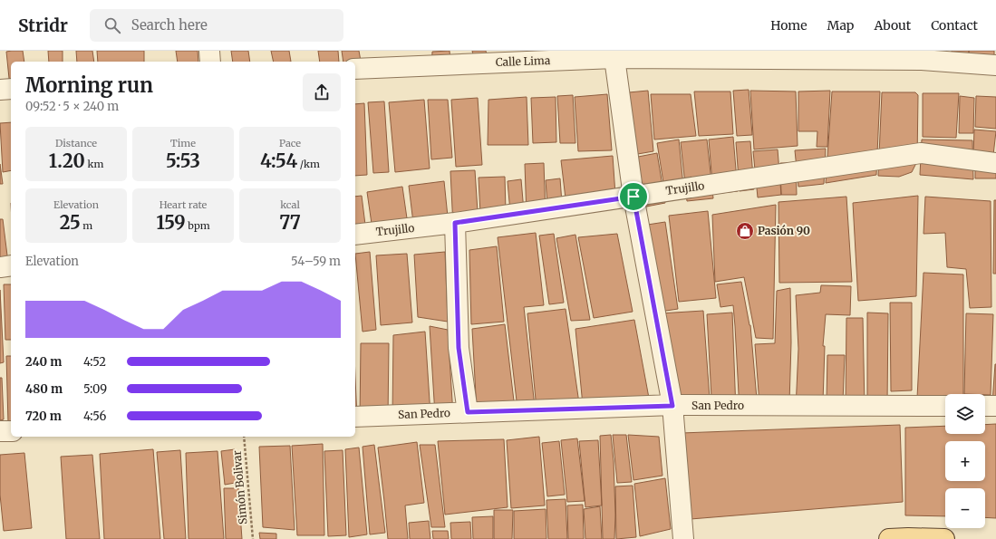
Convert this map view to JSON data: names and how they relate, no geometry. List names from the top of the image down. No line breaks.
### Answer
{"streets":{"street":["Calle Lima","Trujillo","San Pedro"],"path":["Simón Bolivar"]},"places":{"shop":["Pasión 90"]},"page":{"header":"Stridr","search":"Search here","nav":["Home","Map","About","Contact"],"heading":["Morning run","09:52 · 5 × 240 m"],"stats":[["Distance","1.20 km"],["Time","5:53"],["Pace","4:54 /km"],["Elevation","25 m"],["Heart rate","159 bpm"],["kcal","77"]],"chart":["Elevation","54–59 m"],"list":[{"name":"240 m","note":"4:52"},{"name":"480 m","note":"5:09"},{"name":"720 m","note":"4:56"}],"map_buttons":["+","−"]}}
